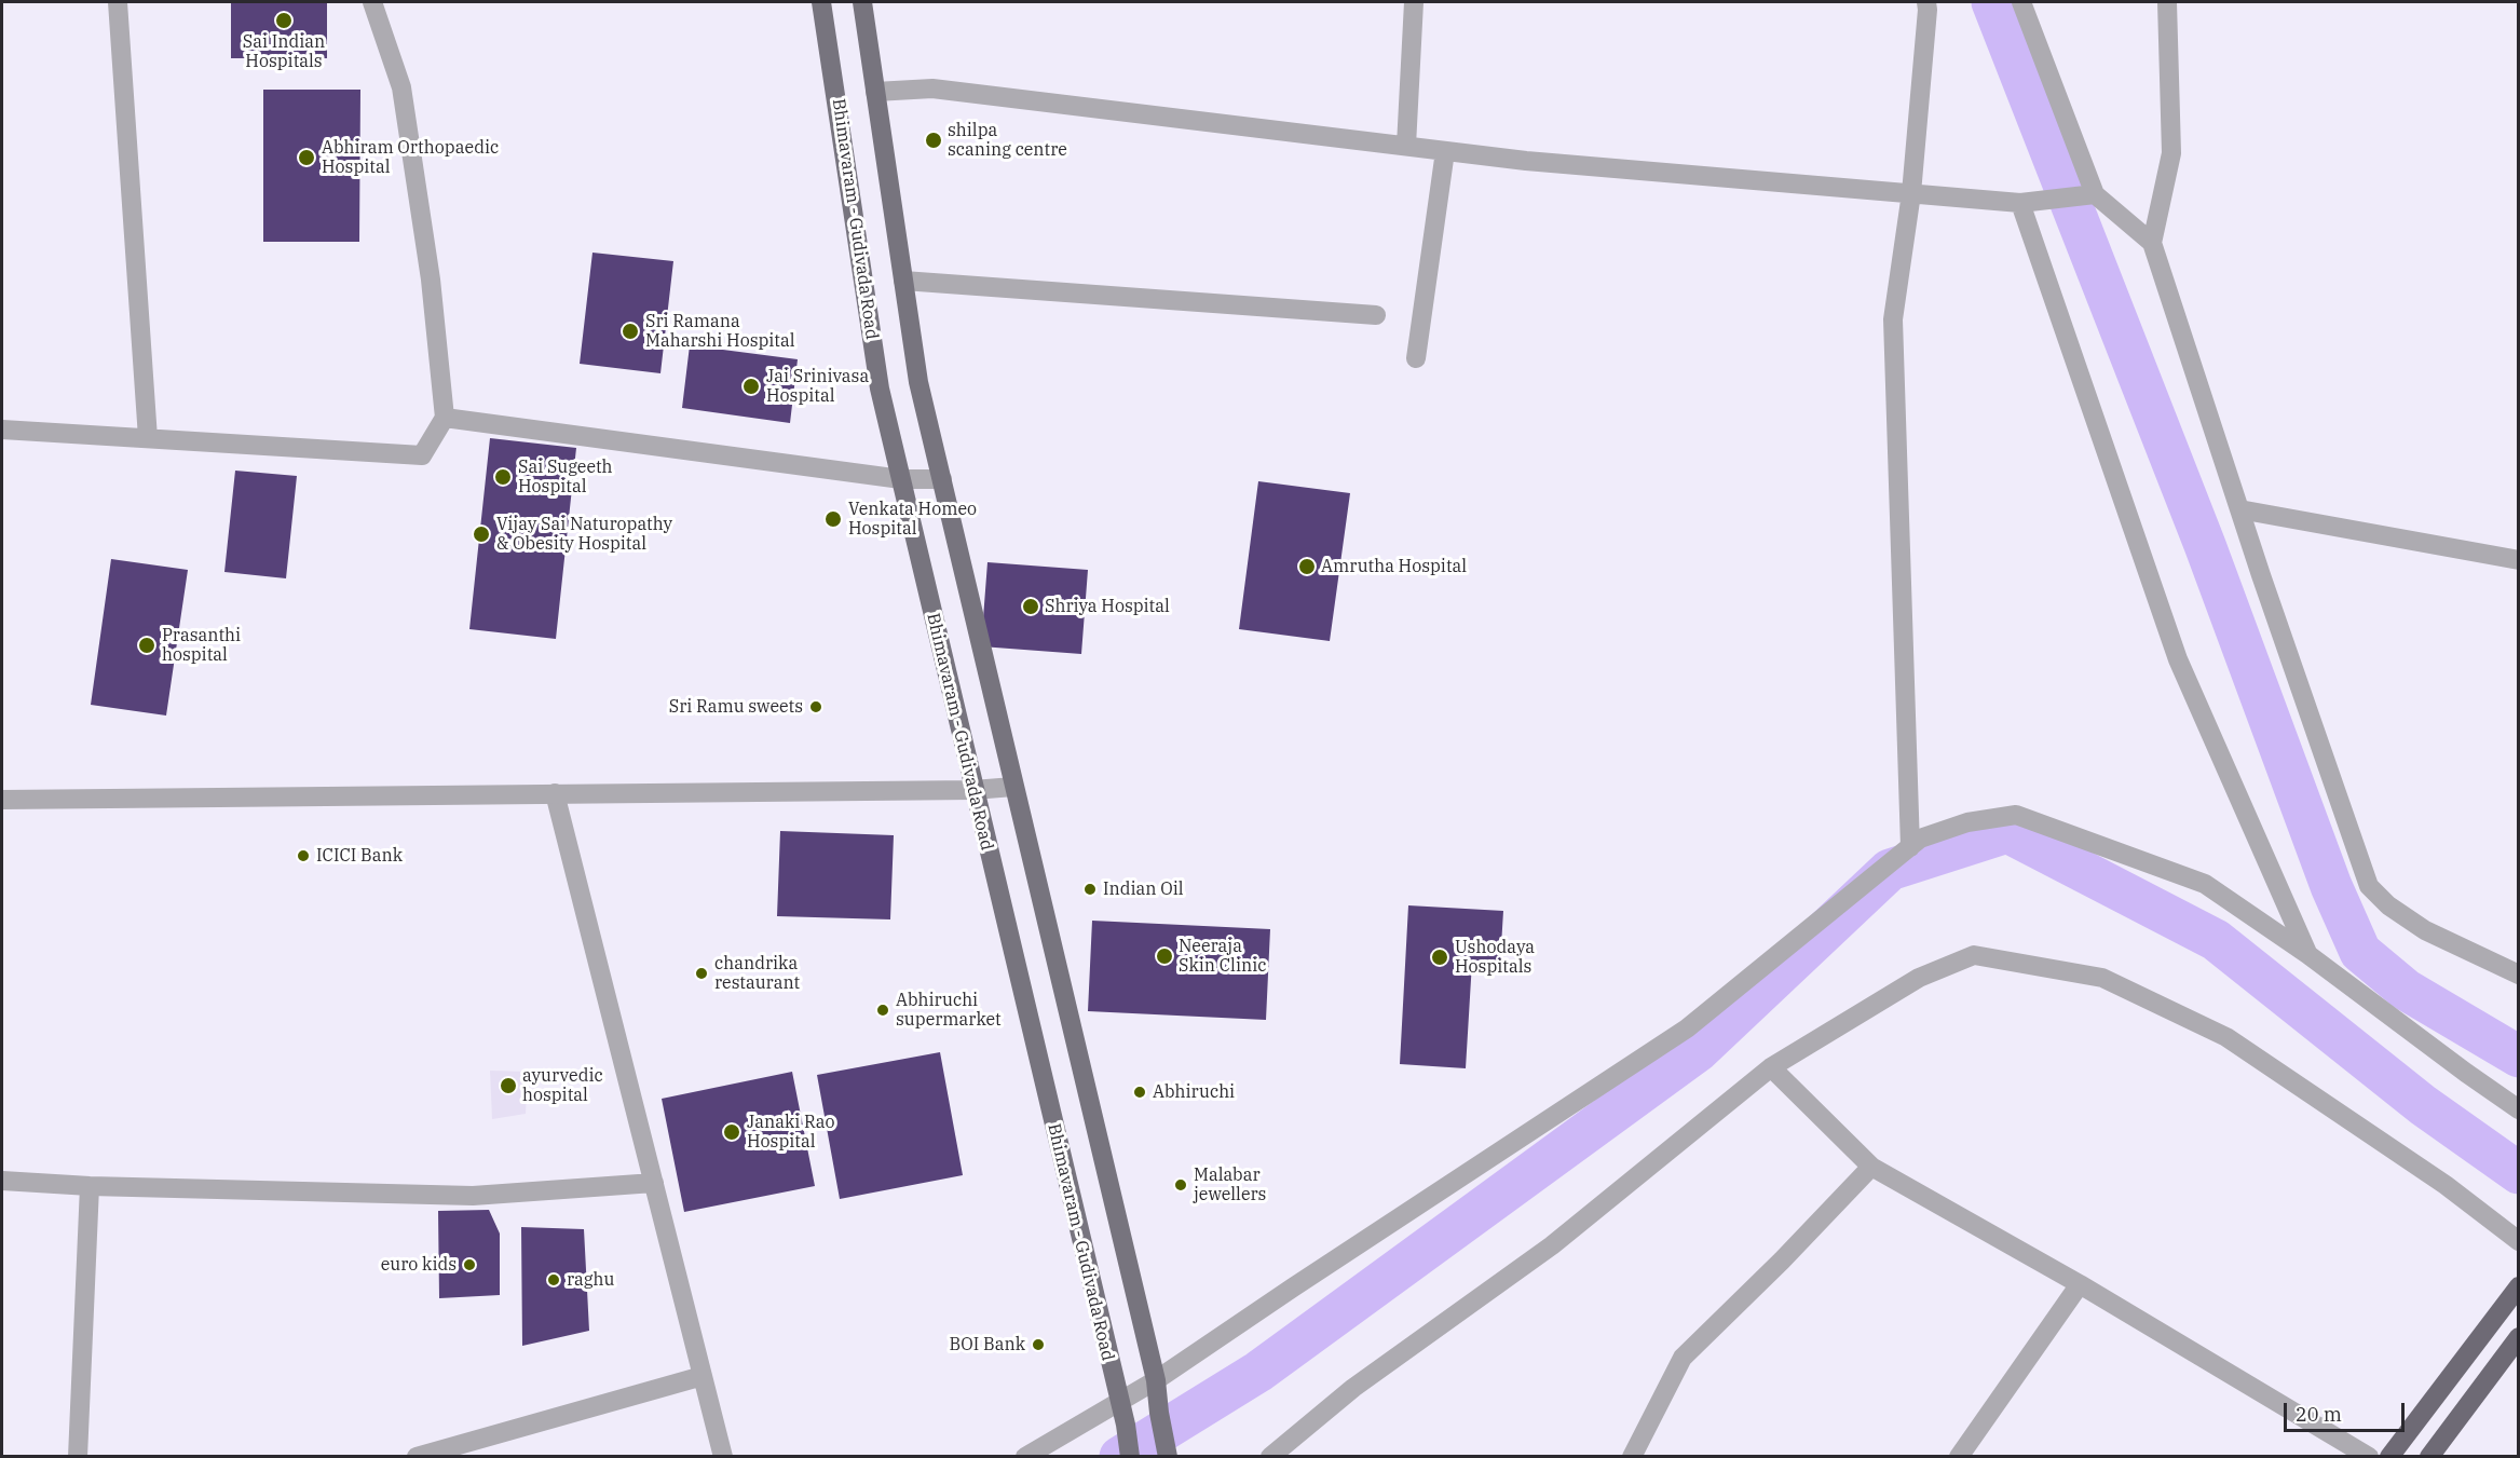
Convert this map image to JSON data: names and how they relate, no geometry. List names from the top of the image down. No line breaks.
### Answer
{"streets":{"main road":["Bhimavaram - Gudivada Road"]},"places":["Sai Indian Hospitals","shilpa scaning centre","Abhiram Orthopaedic Hospital","Sri Ramana Maharshi Hospital","Jai Srinivasa Hospital","Sai Sugeeth Hospital","Venkata Homeo Hospital","Vijay Sai Naturopathy & Obesity Hospital","Amrutha Hospital","Shriya Hospital","Prasanthi hospital","Sri Ramu sweets","ICICI Bank","Indian Oil","Neeraja Skin Clinic","Ushodaya Hospitals","chandrika restaurant","Abhiruchi supermarket","ayurvedic hospital","Abhiruchi","Janaki Rao Hospital","Malabar jewellers","euro kids","raghu","BOI Bank"],"scale_bar":"20 m"}
